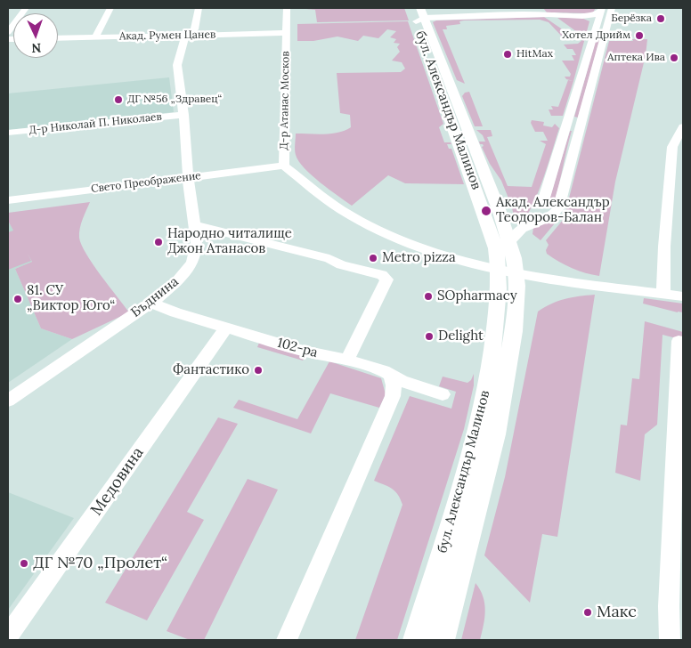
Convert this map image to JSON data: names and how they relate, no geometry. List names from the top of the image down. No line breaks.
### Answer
{"streets":{"main road":["бул. Александър Малинов"],"street":["Акад. Румен Цанев","Д-р Атанас Москов","Д-р Николай П. Николаев","Свето Преображение","Бъднина","102-ра","Медовина"]},"crossings":[["Акад. Румен Цанев","Д-р Атанас Москов"],["Акад. Румен Цанев","Бъднина"],["Д-р Атанас Москов","бул. Александър Малинов"],["Д-р Атанас Москов","Свето Преображение"],["Д-р Николай П. Николаев","Бъднина"],["Свето Преображение","Бъднина"],["Бъднина","102-ра"],["102-ра","Медовина"]],"places":["Берёзка","Хотел Дрийм","HitMax","Аптека Ива","ДГ №56 „Здравец“","Акад. Александър Теодоров-Балан","Народно читалище Джон Атанасов","Metro pizza","SOpharmacy","81. СУ „Виктор Юго“","Delight","Фантастико","ДГ №70 „Пролет“","Макс"],"north":"bottom"}
